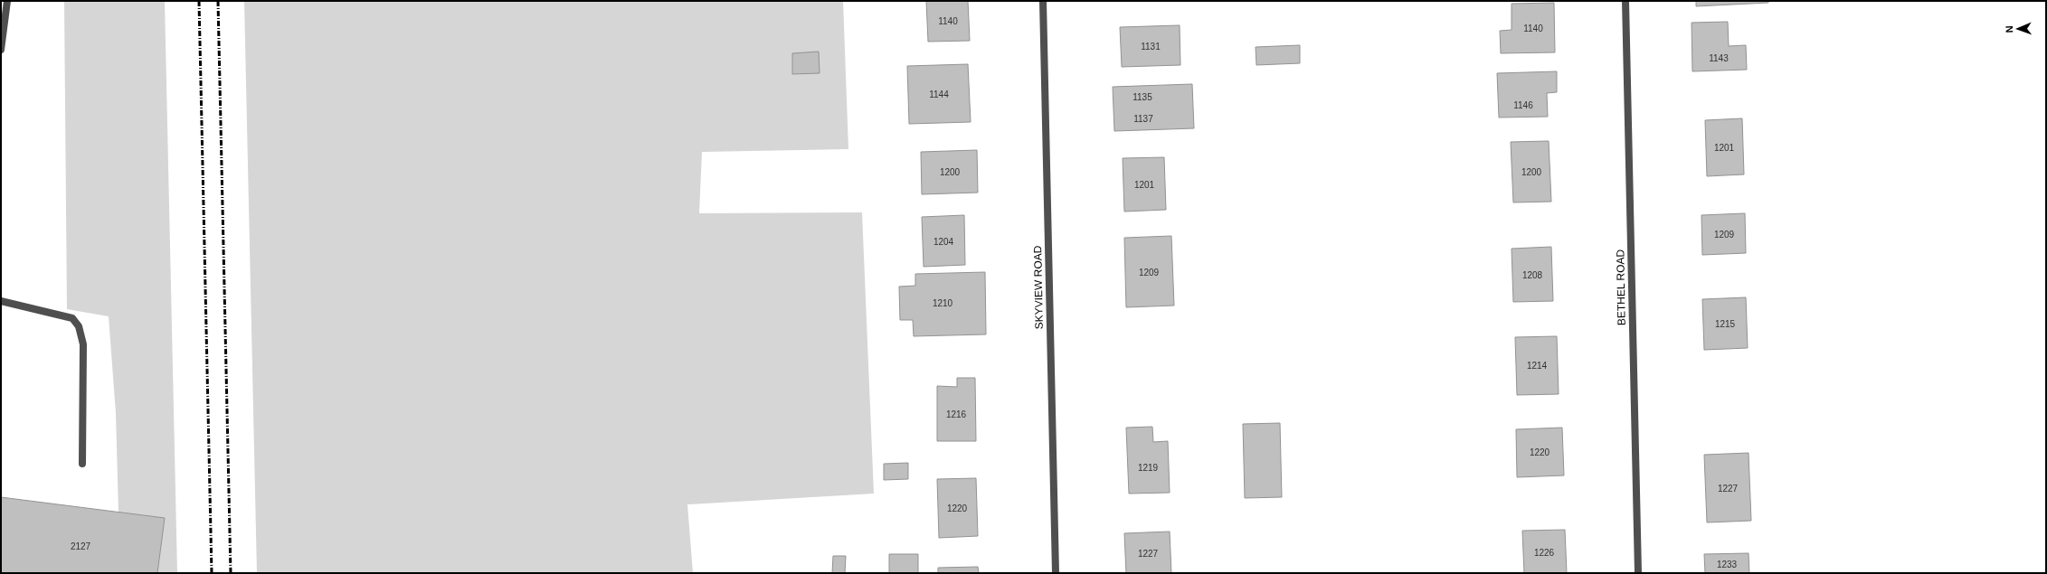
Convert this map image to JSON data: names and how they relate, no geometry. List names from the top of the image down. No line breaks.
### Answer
{"streets":{"street":["SKYVIEW ROAD","BETHEL ROAD"]},"house_numbers":["1140","1140","1131","1143","1144","1135","1146","1137","1201","1200","1200","1201","1209","1204","1209","1208","1210","1215","1214","1216","1220","1219","1227","1220","2127","1226","1227","1233"],"north":"left"}
